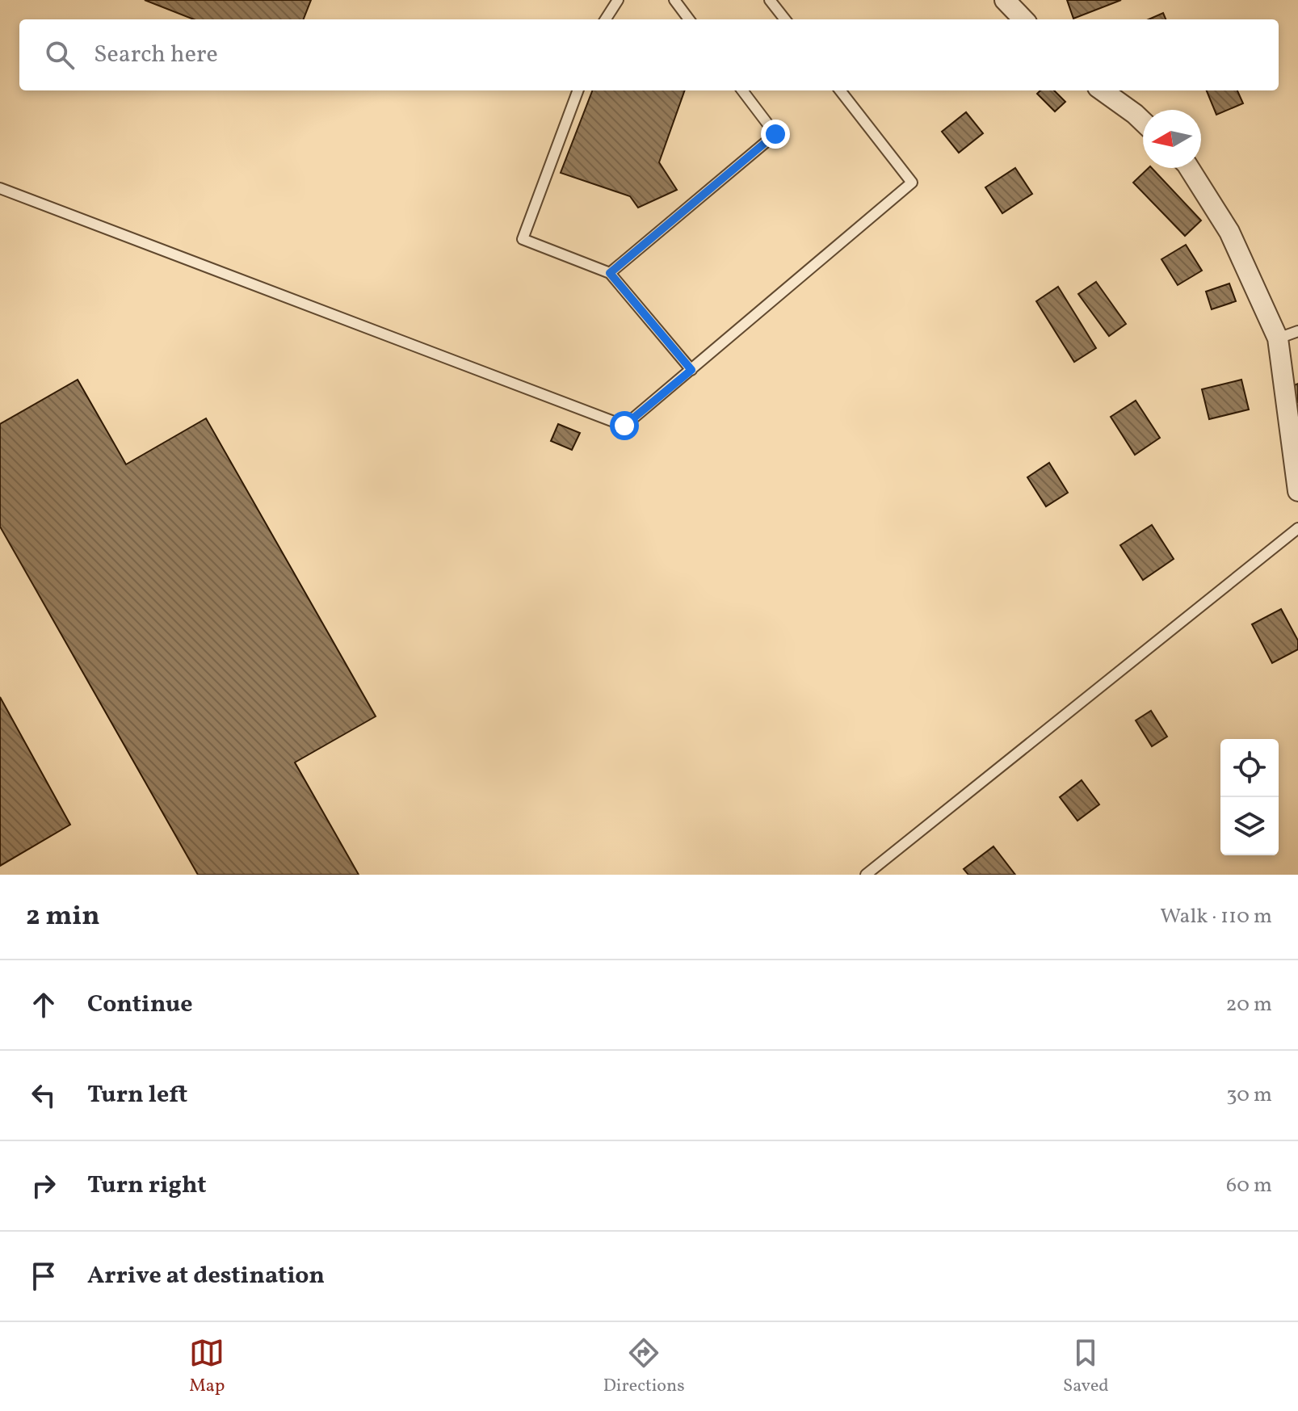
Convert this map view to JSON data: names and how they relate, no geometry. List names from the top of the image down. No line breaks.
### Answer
{"north":"left","page":{"search":"Search here","heading":["2 min","Walk · 110 m"],"list":[["Continue","20 m"],["Turn left","30 m"],["Turn right","60 m"],"Arrive at destination"],"nav":["Map","Directions","Saved"]}}
